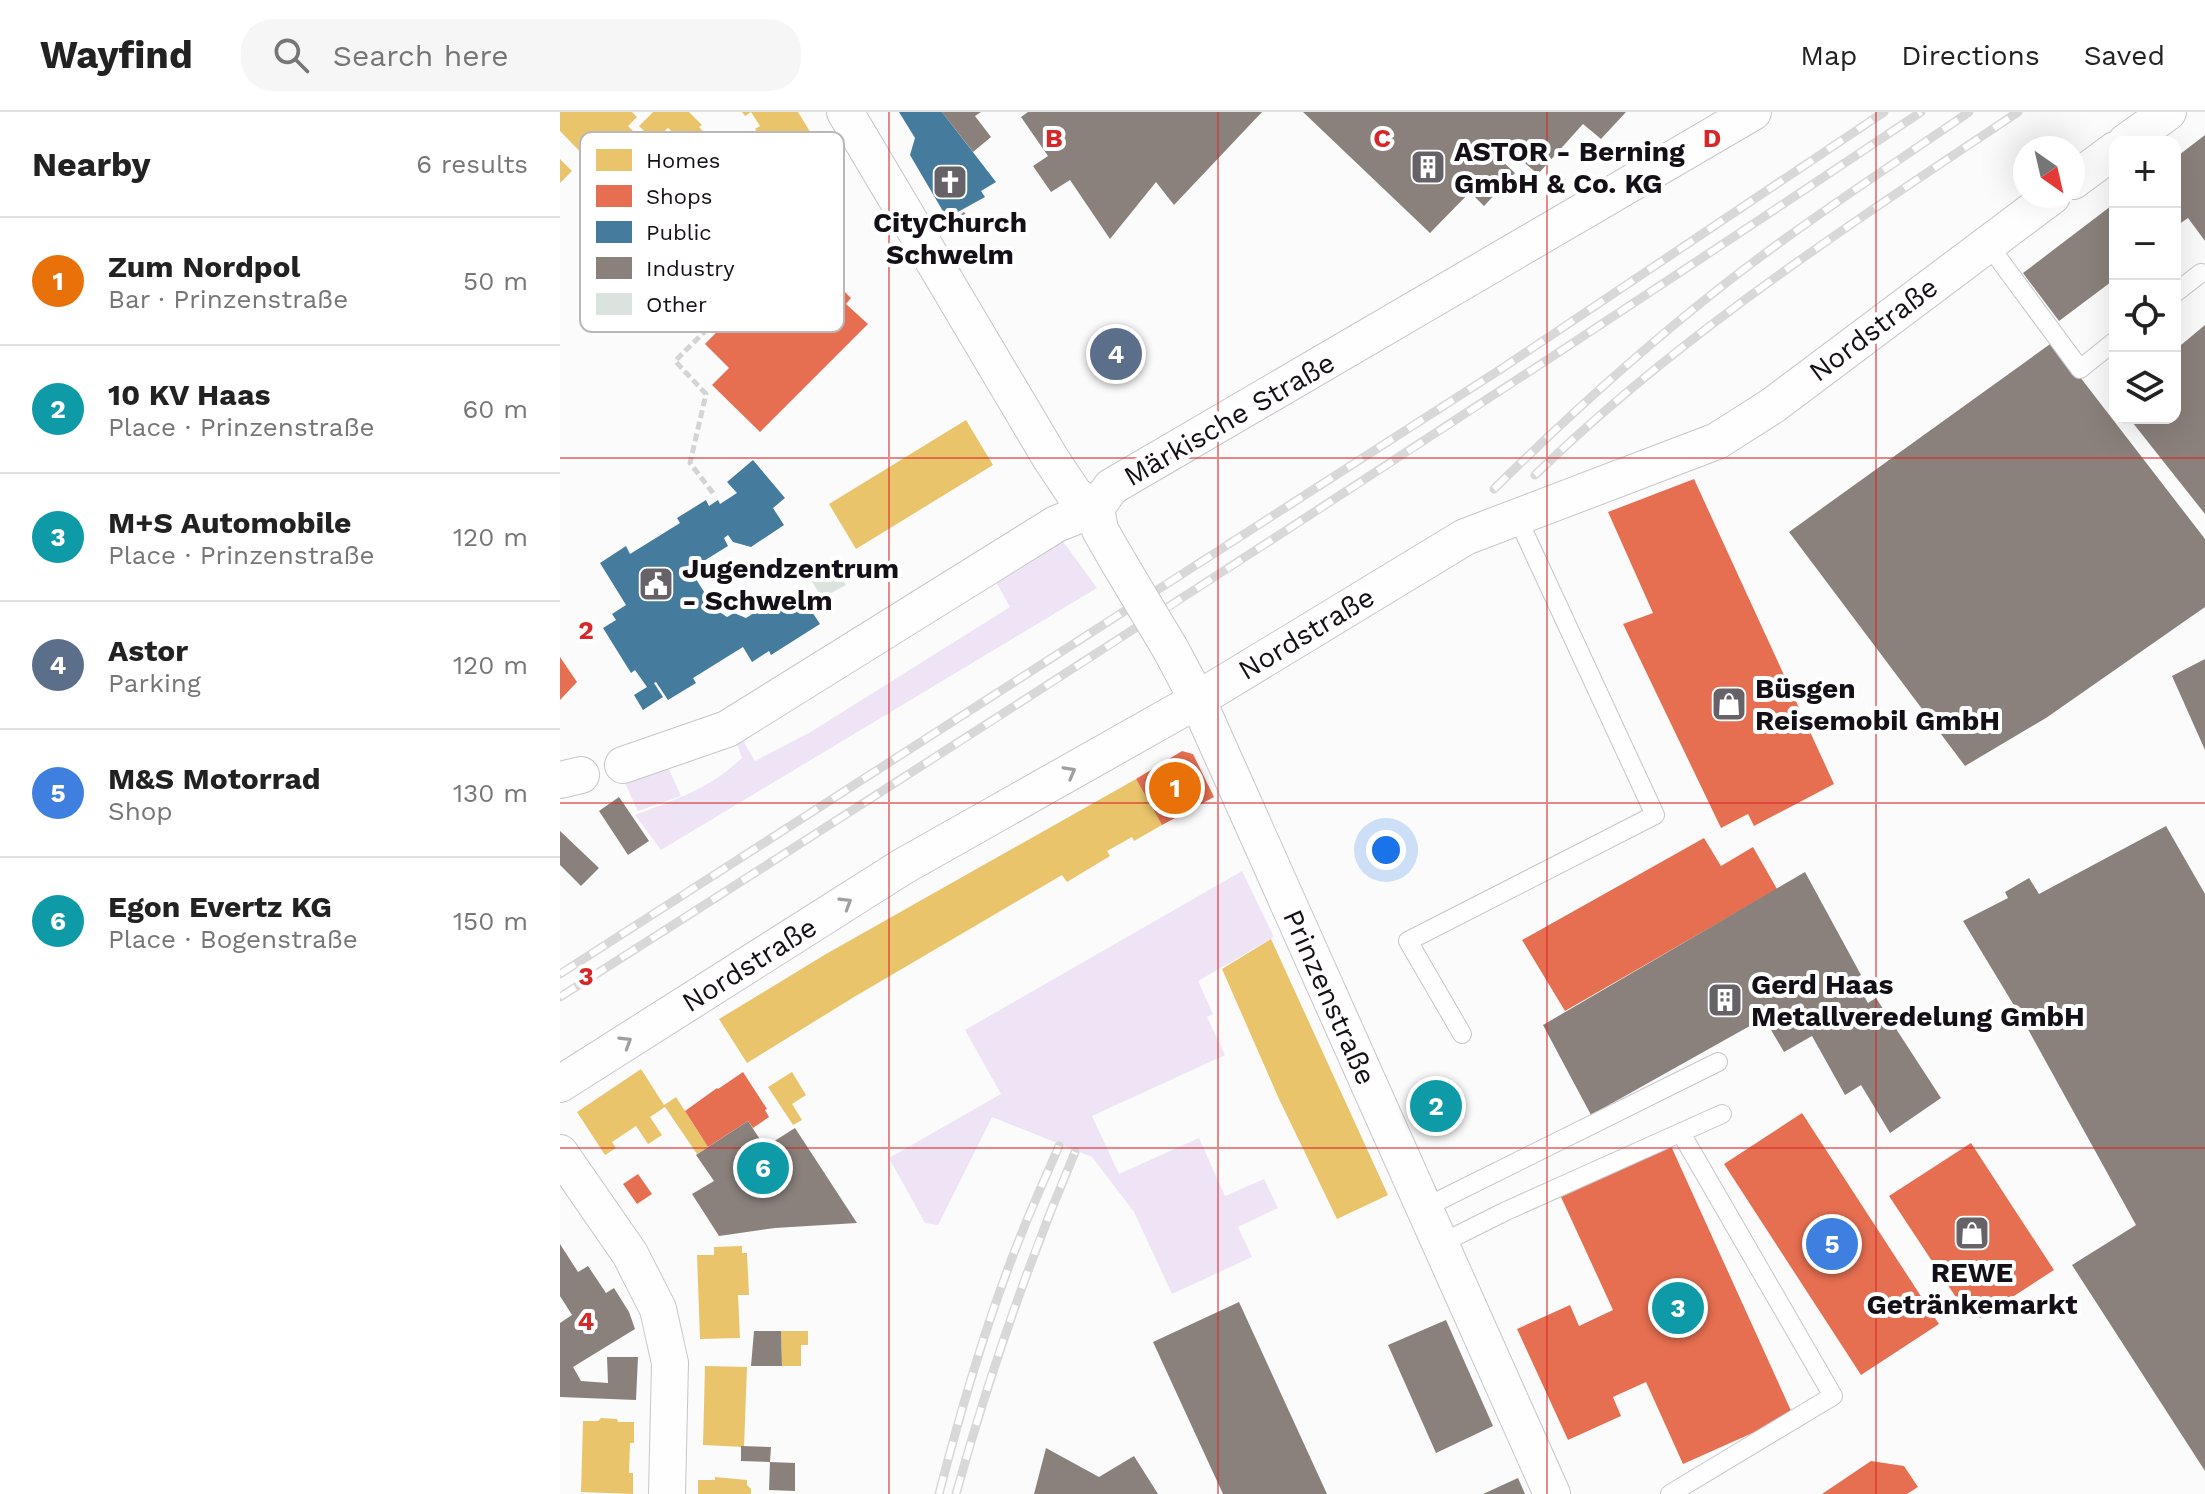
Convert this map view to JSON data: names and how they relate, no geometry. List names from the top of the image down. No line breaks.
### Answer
{"streets":{"street":["Nordstraße","Märkische Straße","Prinzenstraße"]},"crossings":[["Nordstraße","Prinzenstraße"],["Märkische Straße","Prinzenstraße"]],"one_way":["Nordstraße"],"places":{"building":["ASTOR - Berning GmbH & Co. KG","Gerd Haas Metallveredelung GmbH"],"church":["CityChurch Schwelm"],"public building":["Jugendzentrum - Schwelm"],"shop":["Büsgen Reisemobil GmbH","REWE Getränkemarkt"]},"legend":["Homes","Shops","Public","Industry","Other"],"north":"bottom right","page":{"header":"Wayfind","search":"Search here","nav":["Map","Directions","Saved"],"heading":["Nearby","6 results"],"map_buttons":["+","−"],"list":[{"mark":"1","name":"Zum Nordpol","note":"Bar · Prinzenstraße","value":"50 m"},{"mark":"2","name":"10 KV Haas","note":"Place · Prinzenstraße","value":"60 m"},{"mark":"3","name":"M+S Automobile","note":"Place · Prinzenstraße","value":"120 m"},{"mark":"4","name":"Astor","note":"Parking","value":"120 m"},{"mark":"5","name":"M&S Motorrad","note":"Shop","value":"130 m"},{"mark":"6","name":"Egon Evertz KG","note":"Place · Bogenstraße","value":"150 m"}],"pins":["4","1","2","6","5","3"]},"grid":{"columns":["B","C","D"],"rows":["2","3","4"]}}
